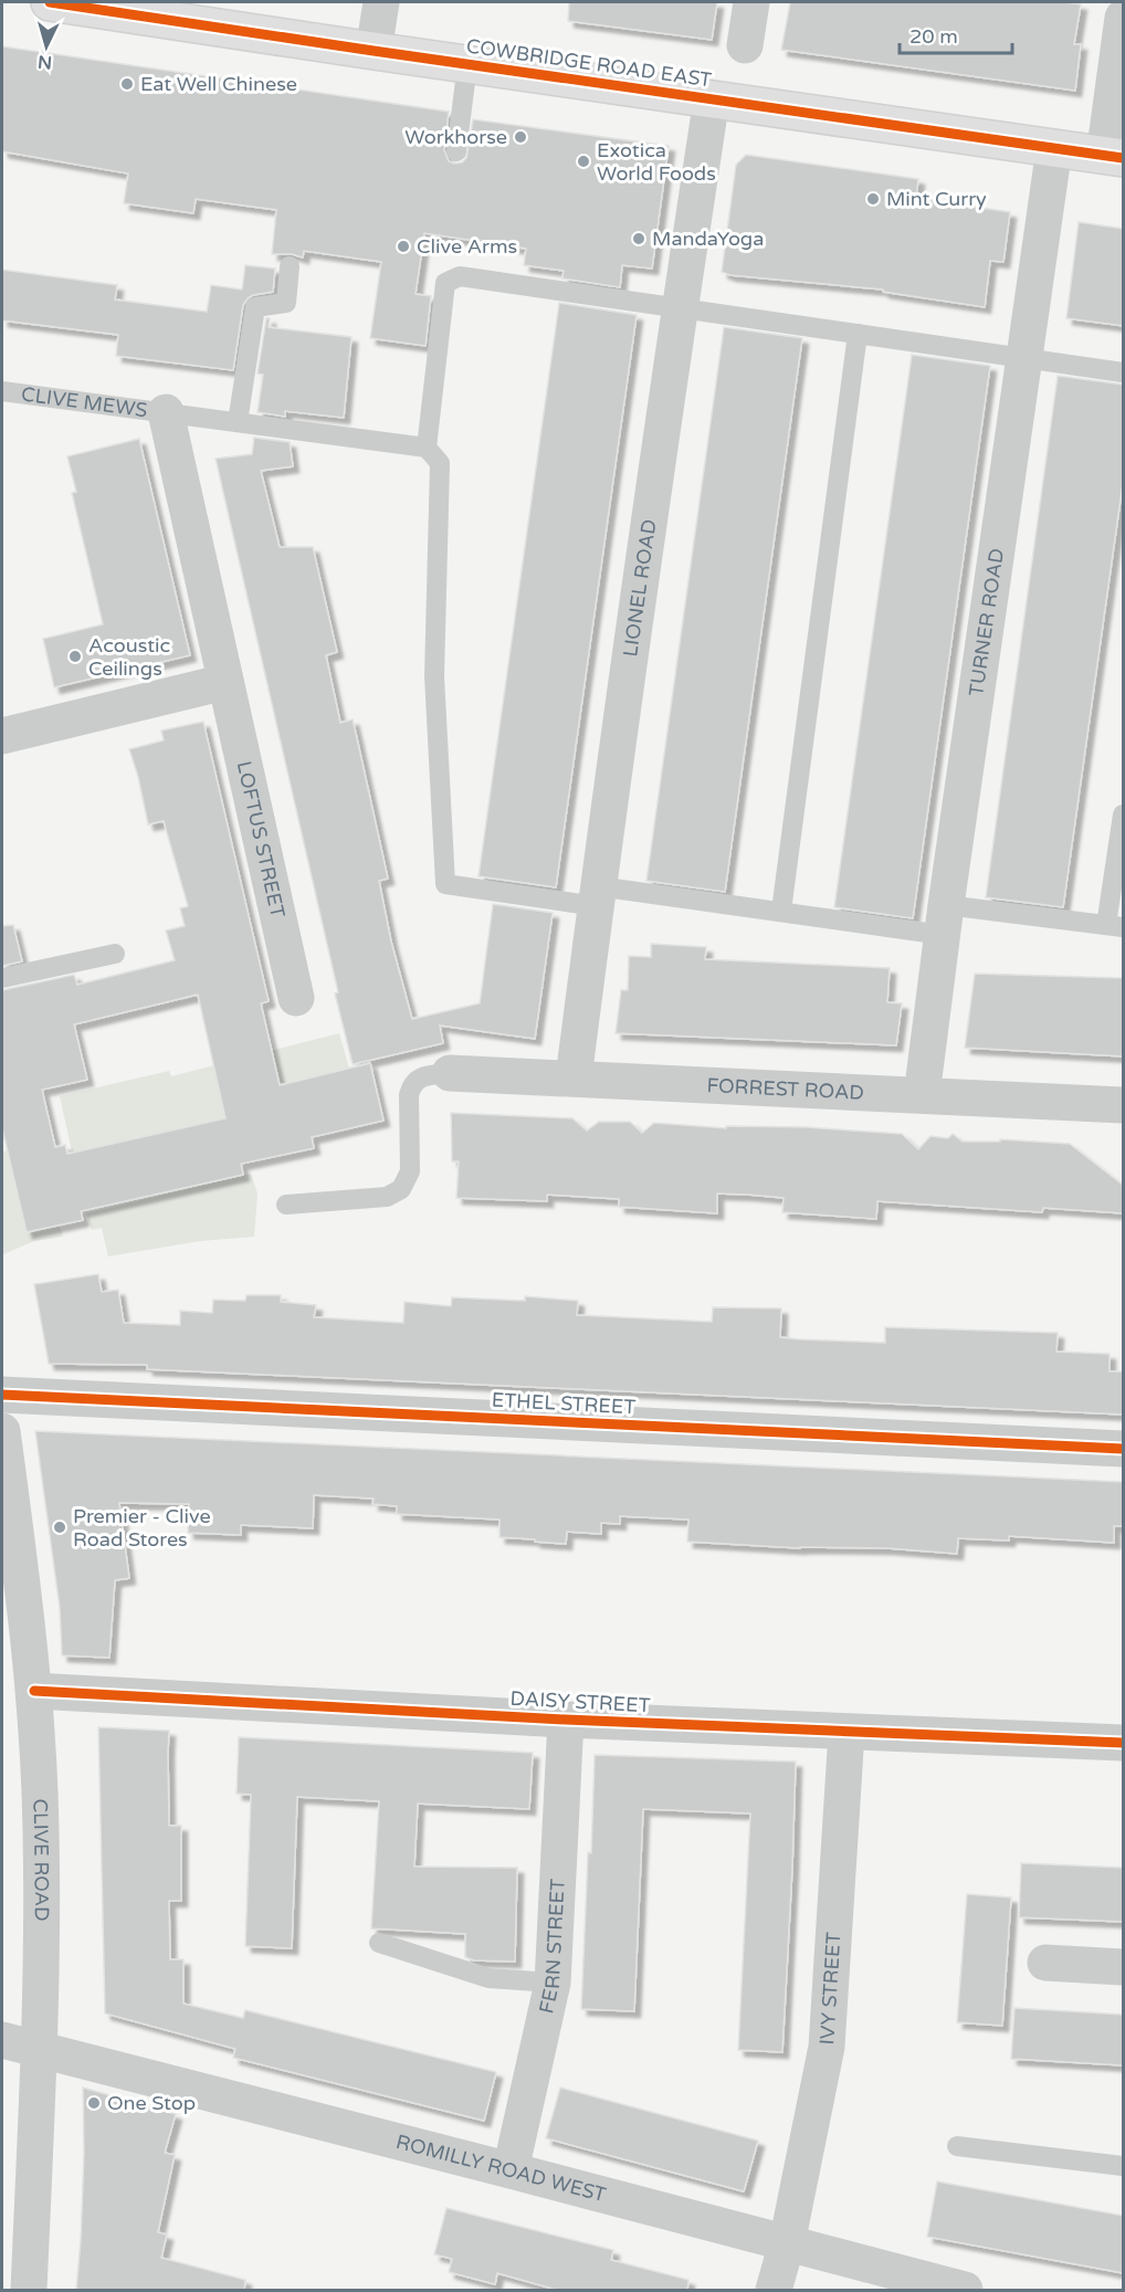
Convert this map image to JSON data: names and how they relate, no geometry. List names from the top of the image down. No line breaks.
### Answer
{"streets":{"street":["COWBRIDGE ROAD EAST","LIONEL ROAD","TURNER ROAD","LOFTUS STREET","FORREST ROAD","ETHEL STREET","DAISY STREET","CLIVE ROAD","FERN STREET","IVY STREET","ROMILLY ROAD WEST"],"lane":["CLIVE MEWS"]},"crossings":[["COWBRIDGE ROAD EAST","LIONEL ROAD"],["COWBRIDGE ROAD EAST","TURNER ROAD"],["CLIVE MEWS","LOFTUS STREET"],["LIONEL ROAD","FORREST ROAD"],["TURNER ROAD","FORREST ROAD"],["DAISY STREET","CLIVE ROAD"],["DAISY STREET","FERN STREET"],["DAISY STREET","IVY STREET"],["CLIVE ROAD","ROMILLY ROAD WEST"],["FERN STREET","ROMILLY ROAD WEST"],["IVY STREET","ROMILLY ROAD WEST"]],"places":["Eat Well Chinese","Workhorse","Exotica World Foods","Mint Curry","MandaYoga","Clive Arms","Acoustic Ceilings","Premier - Clive Road Stores","One Stop"],"scale_bar":"20 m","north":"bottom"}
